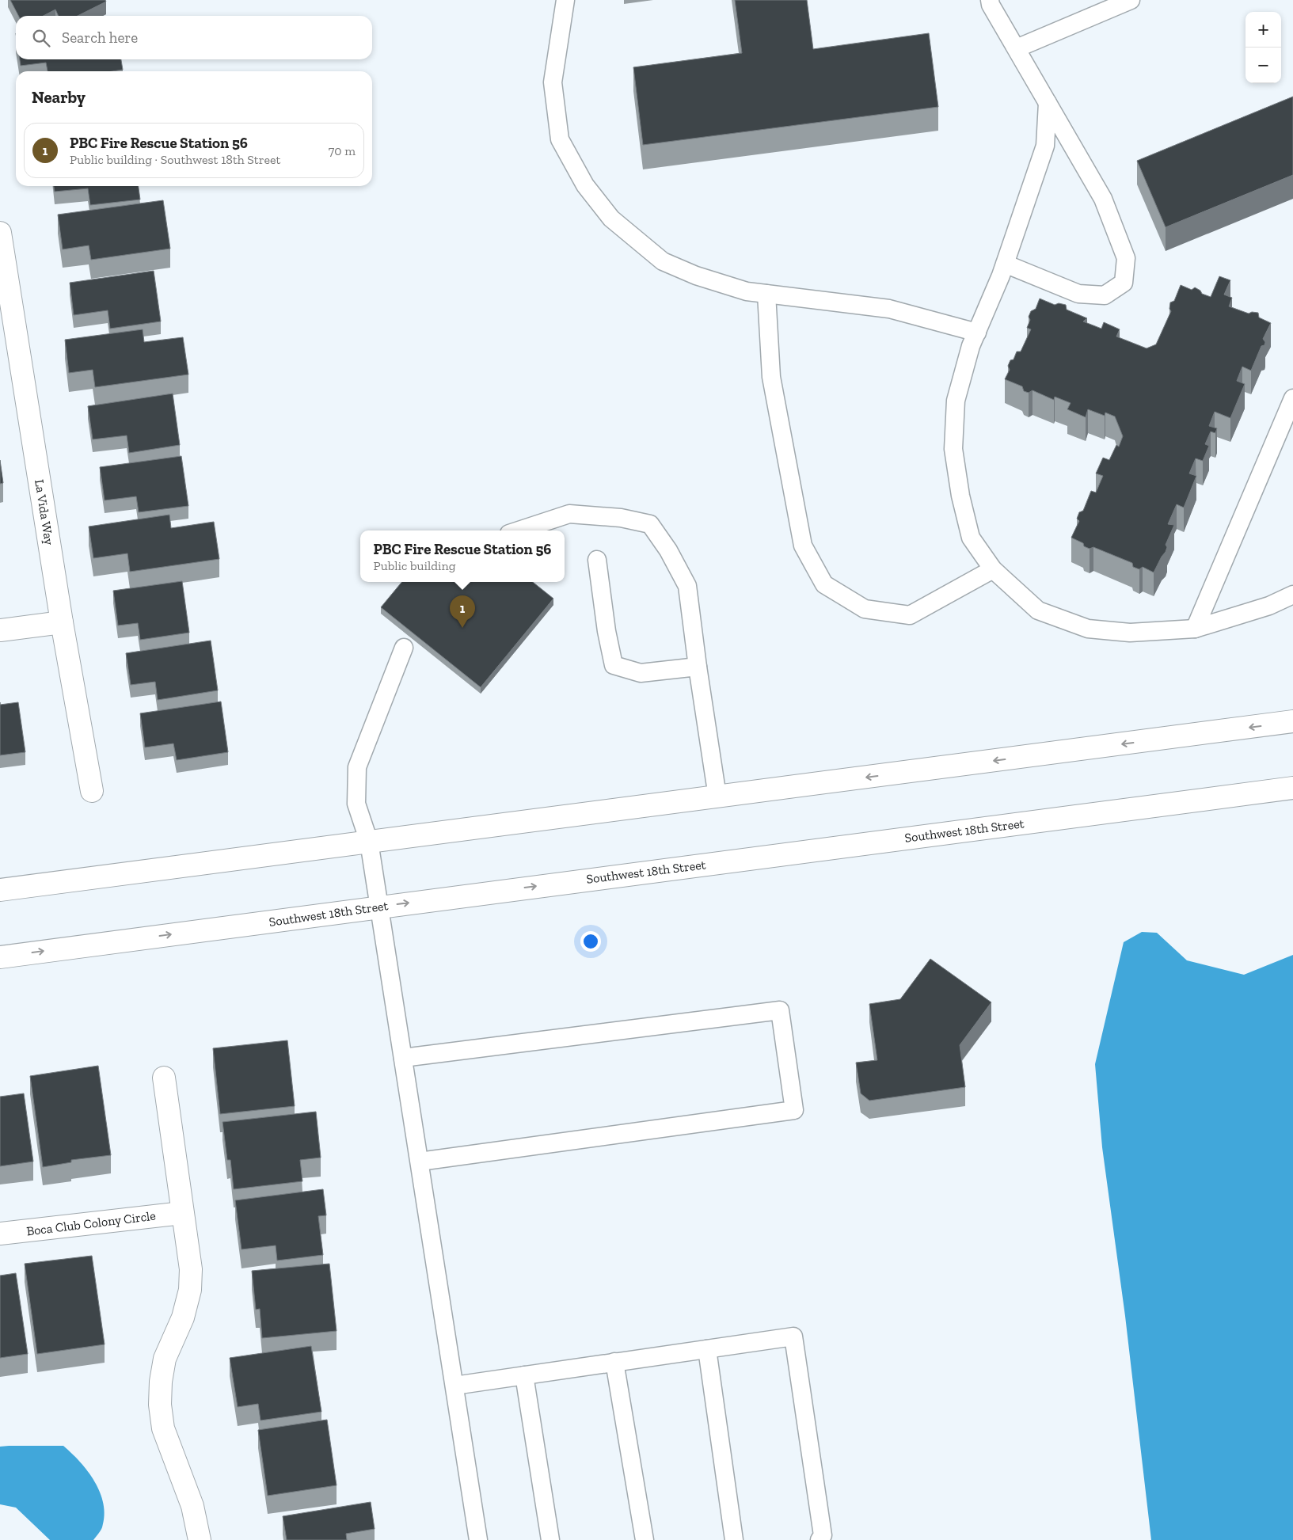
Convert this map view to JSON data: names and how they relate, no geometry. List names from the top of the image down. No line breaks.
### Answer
{"streets":{"main road":["La Vida Way","Southwest 18th Street","Boca Club Colony Circle"]},"page":{"map_buttons":["+","−"],"search":"Search here","heading":"Nearby","list":[{"mark":"1","name":"PBC Fire Rescue Station 56","note":"Public building · Southwest 18th Street","value":"70 m"}],"popup":["PBC Fire Rescue Station 56","Public building"],"pins":"1"}}
